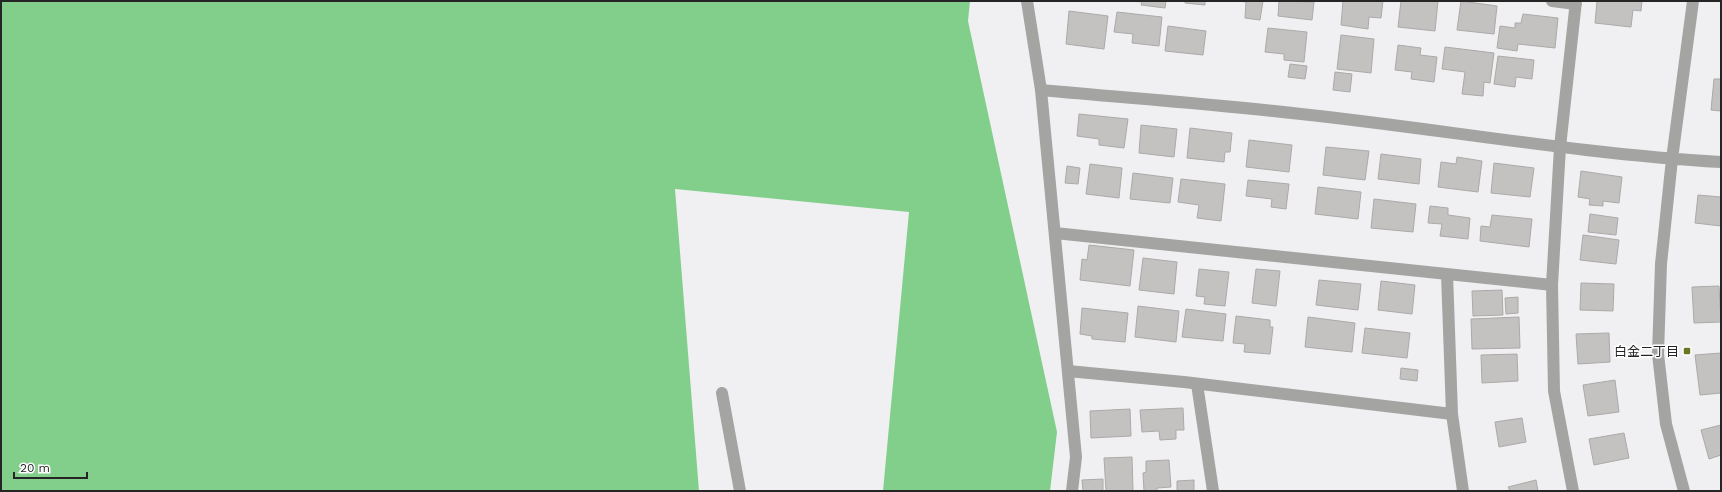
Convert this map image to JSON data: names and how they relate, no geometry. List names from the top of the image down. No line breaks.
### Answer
{"places":{"transit":["白金二丁目"]},"scale_bar":"20 m"}
